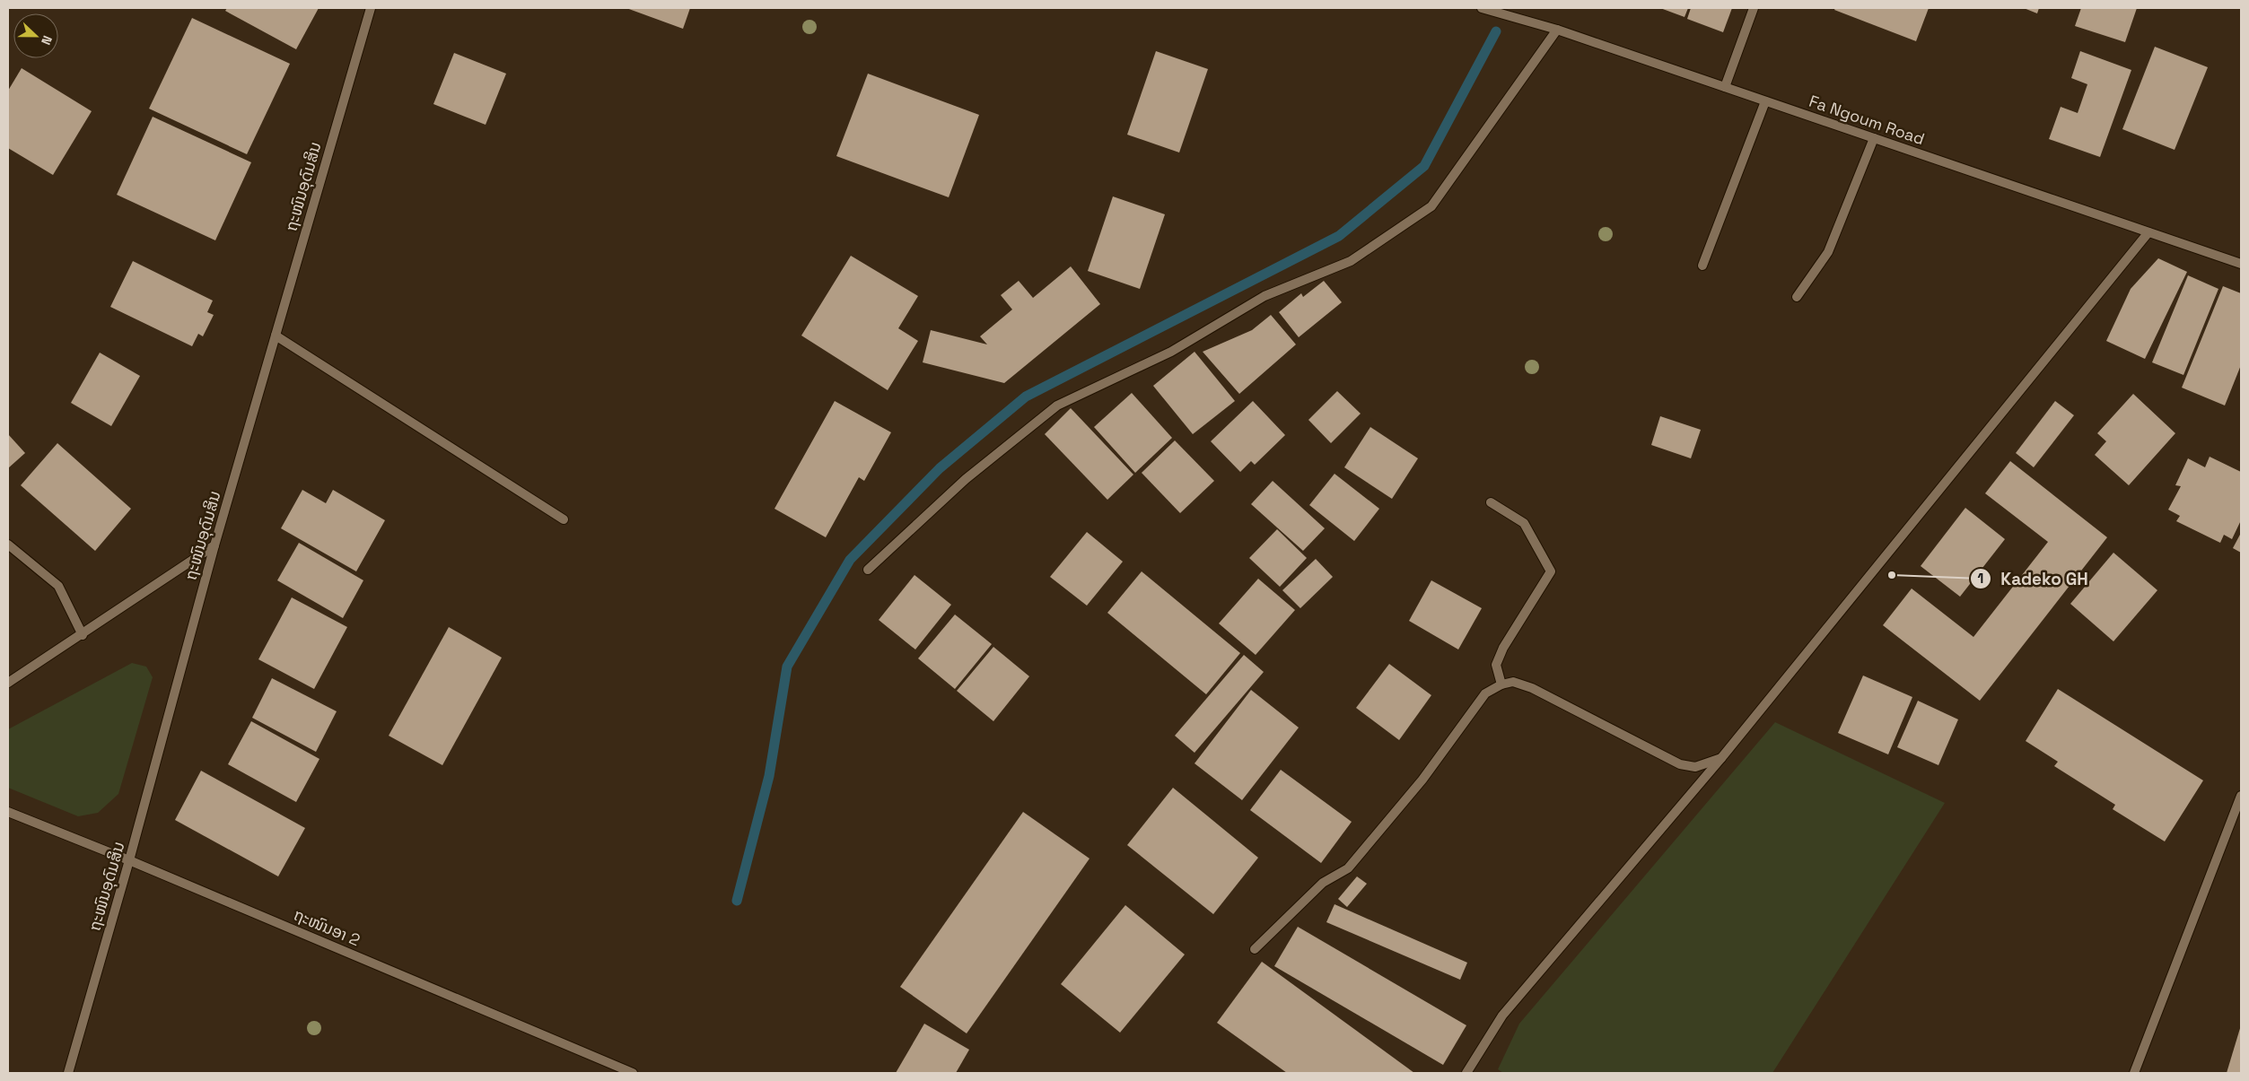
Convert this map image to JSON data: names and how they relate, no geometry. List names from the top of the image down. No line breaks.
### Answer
{"streets":{"street":["Fa Ngoum Road","ຖະໜົນອຸດົມສິນ","ຖະໜົນອາ 2"]},"crossings":[["ຖະໜົນອຸດົມສິນ","ຖະໜົນອາ 2"]],"places":["Kadeko GH"],"north":"right"}
